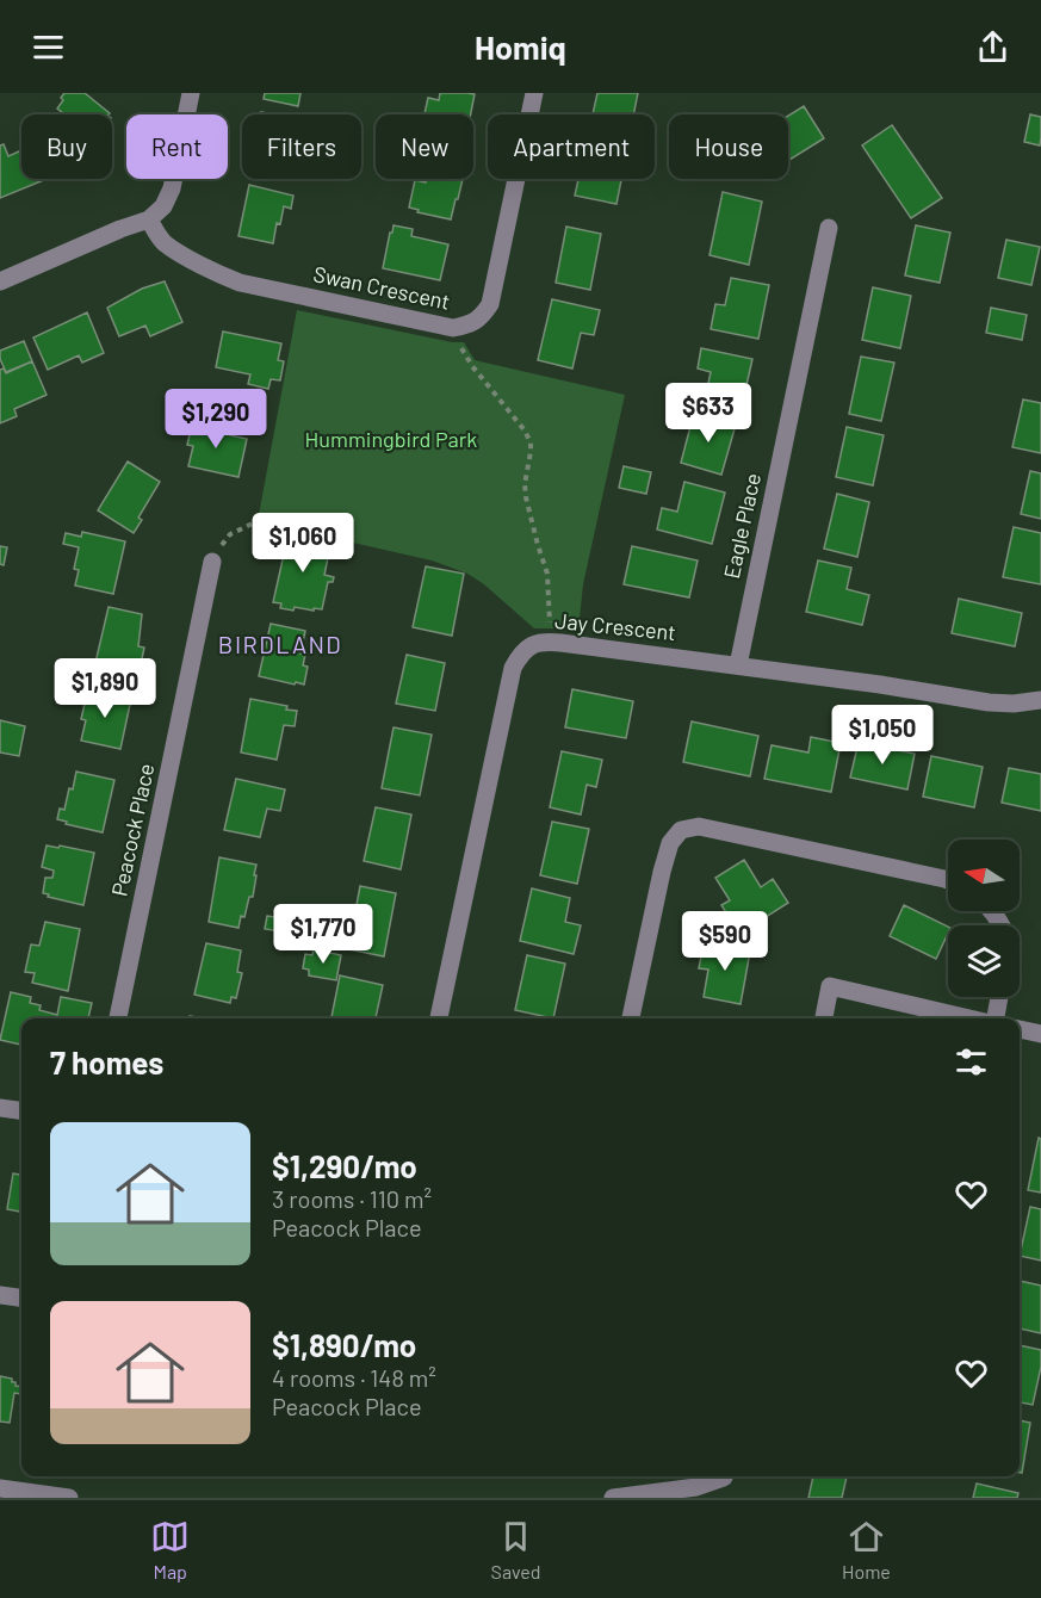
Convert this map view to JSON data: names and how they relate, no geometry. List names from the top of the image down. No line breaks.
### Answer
{"streets":{"street":["Swan Crescent","Eagle Place","Jay Crescent","Peacock Place"]},"crossings":[["Eagle Place","Jay Crescent"]],"districts":["BIRDLAND"],"parks":["Hummingbird Park"],"north":"left","page":{"header":"Homiq","chip":["Buy","Rent","Filters","New","Apartment","House"],"price":["$633","$1,290","$1,060","$1,890","$1,050","$1,770","$590"],"heading":"7 homes","list":[{"name":"$1,290/mo","note":"3 rooms · 110 m² · Peacock Place"},{"name":"$1,890/mo","note":"4 rooms · 148 m² · Peacock Place"}],"tabs":["Map","Saved","Home"]}}
